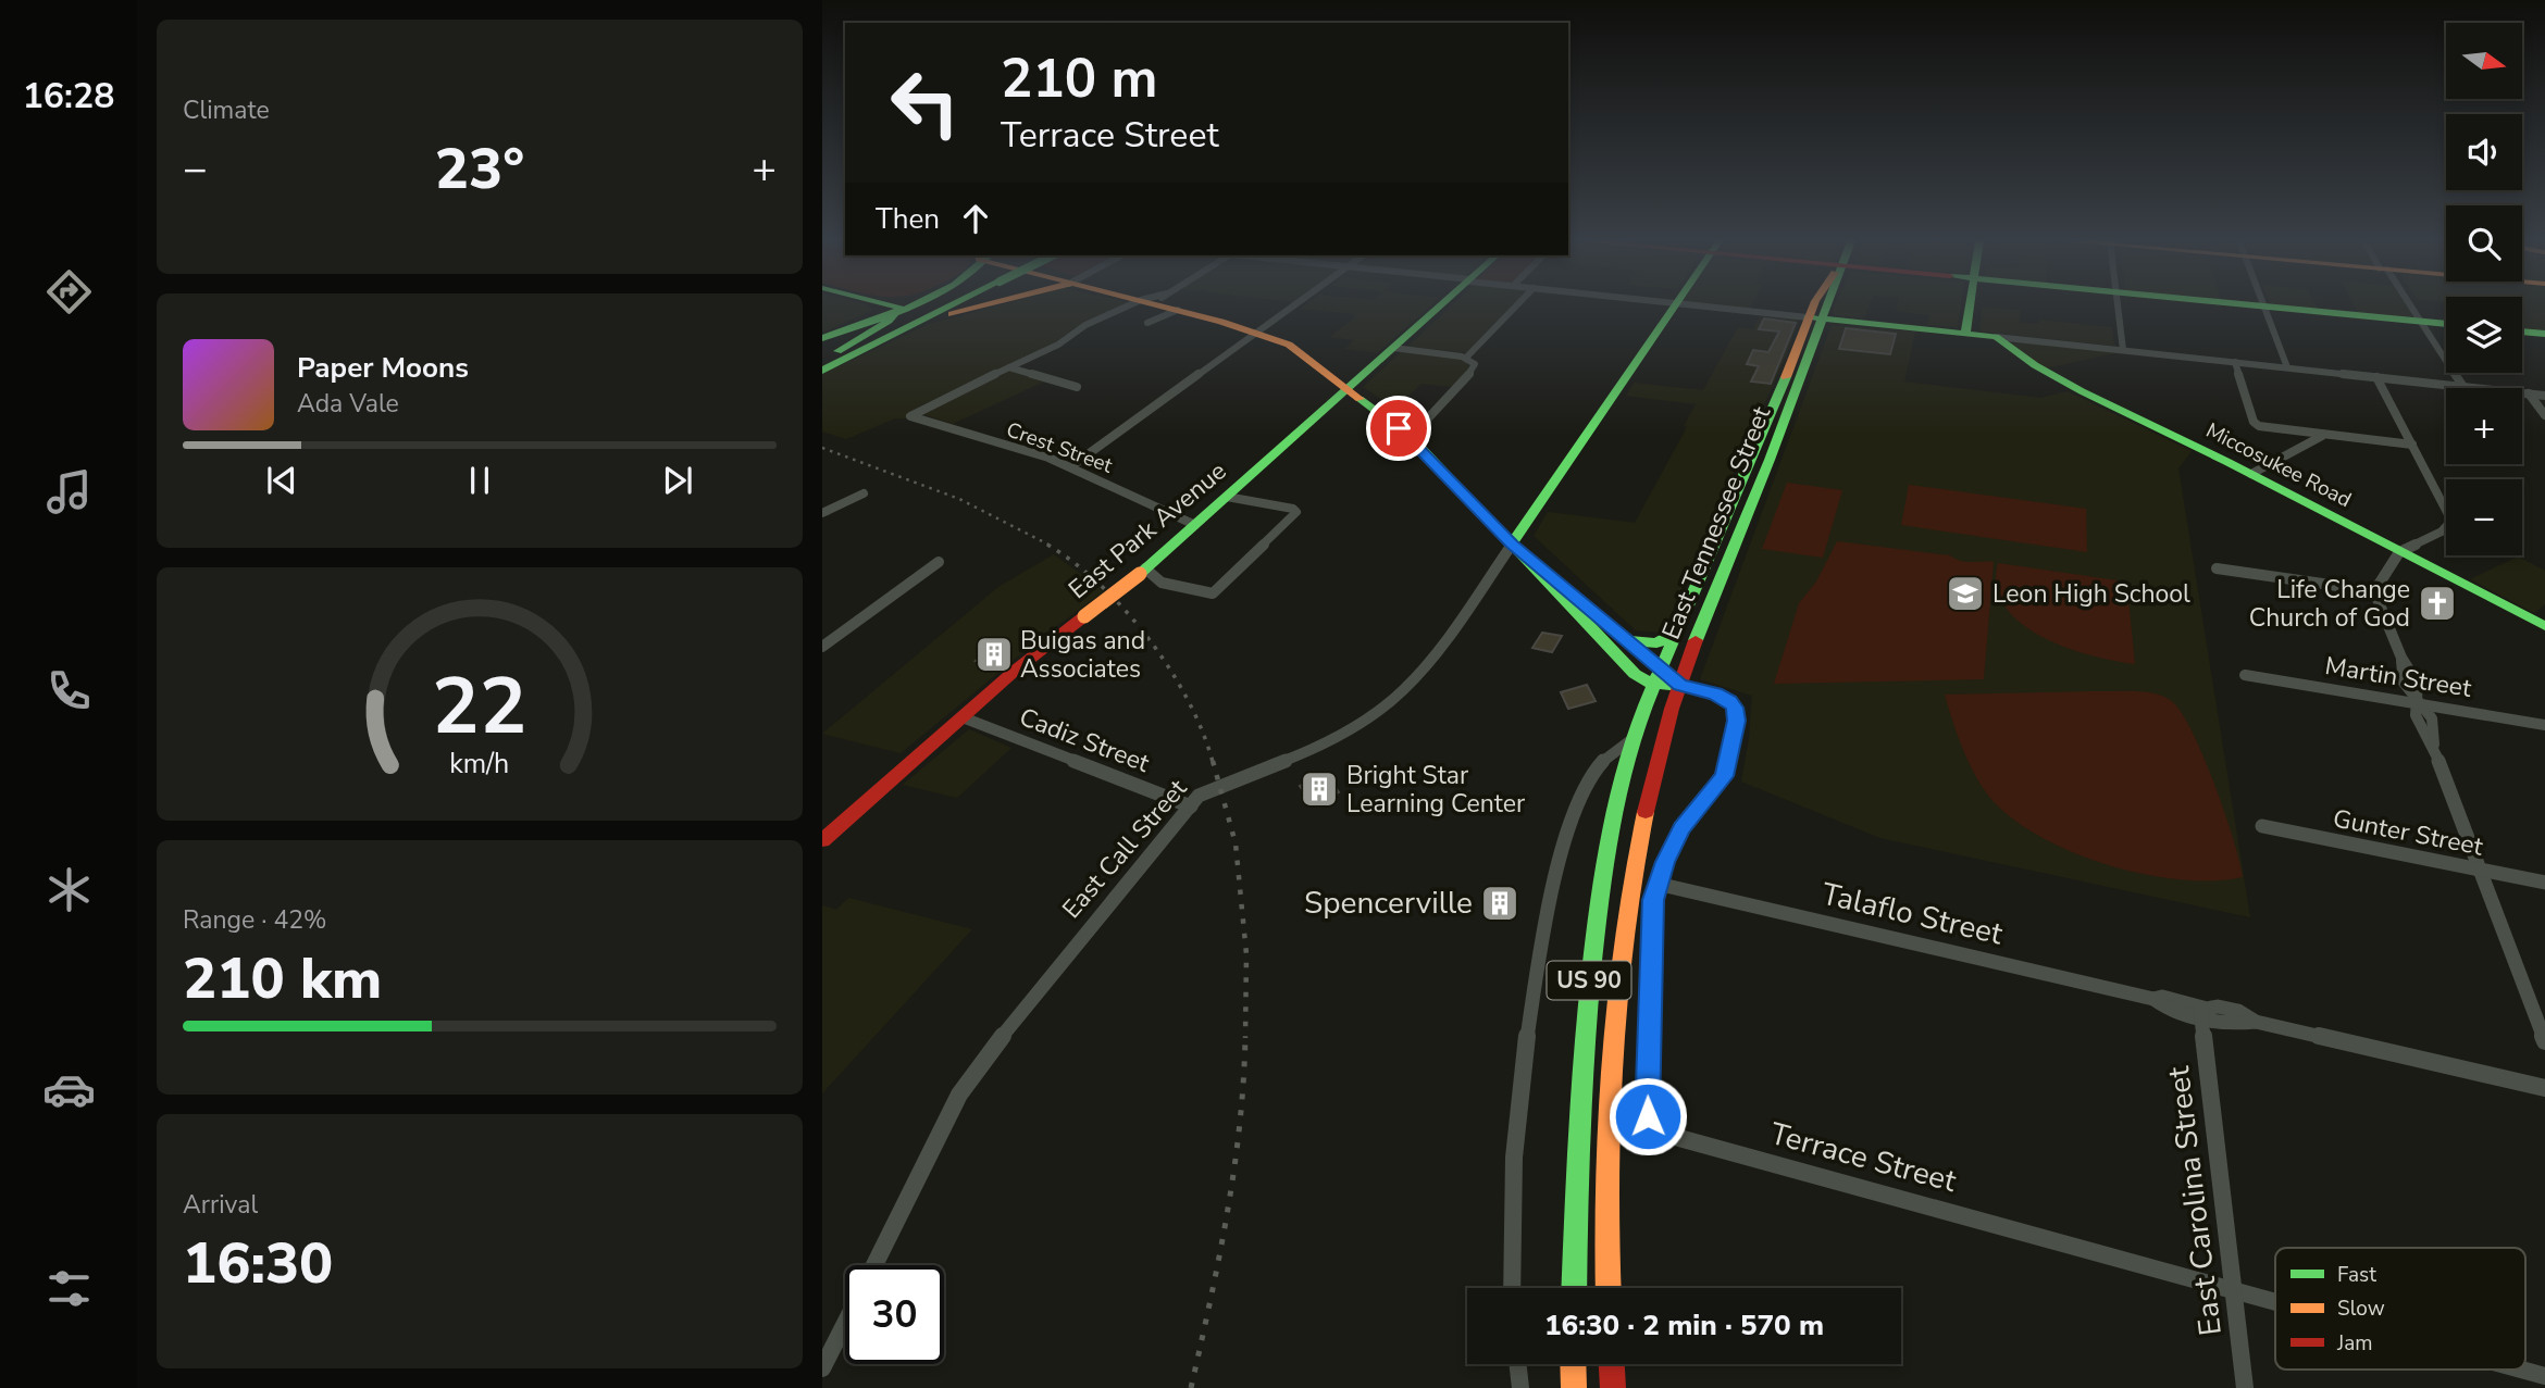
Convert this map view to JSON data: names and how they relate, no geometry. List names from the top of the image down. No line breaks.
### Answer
{"streets":{"street":["Crest Street","Miccosukee Road","East Tennessee Street","East Park Avenue","Martin Street","Cadiz Street","Gunter Street","East Call Street","Talaflo Street","US 90","Terrace Street","East Carolina Street"]},"crossings":[["Crest Street","East Park Avenue"],["East Tennessee Street","Terrace Street"],["East Park Avenue","Cadiz Street"],["Cadiz Street","East Call Street"],["Talaflo Street","Terrace Street"],["Talaflo Street","East Carolina Street"],["Terrace Street","East Carolina Street"]],"places":{"school or university":["Leon High School"],"church":["Life Change Church of God"],"building":["Buigas and Associates","Bright Star Learning Center","Spencerville"]},"legend":["Fast","Slow","Jam"],"north":"right","page":{"tabs":"16:28","tile":["Climate",["Range · 42%","210 km"],["Arrival","16:30"]],"map_buttons":["+","−"],"turn":["210 m","Terrace Street"],"heat":["−","23°","+"],"then":"Then","song":["Paper Moons","Ada Vale"],"limit":"30","trip":"16:30 · 2 min · 570 m","gauge":["22","km/h"]}}
